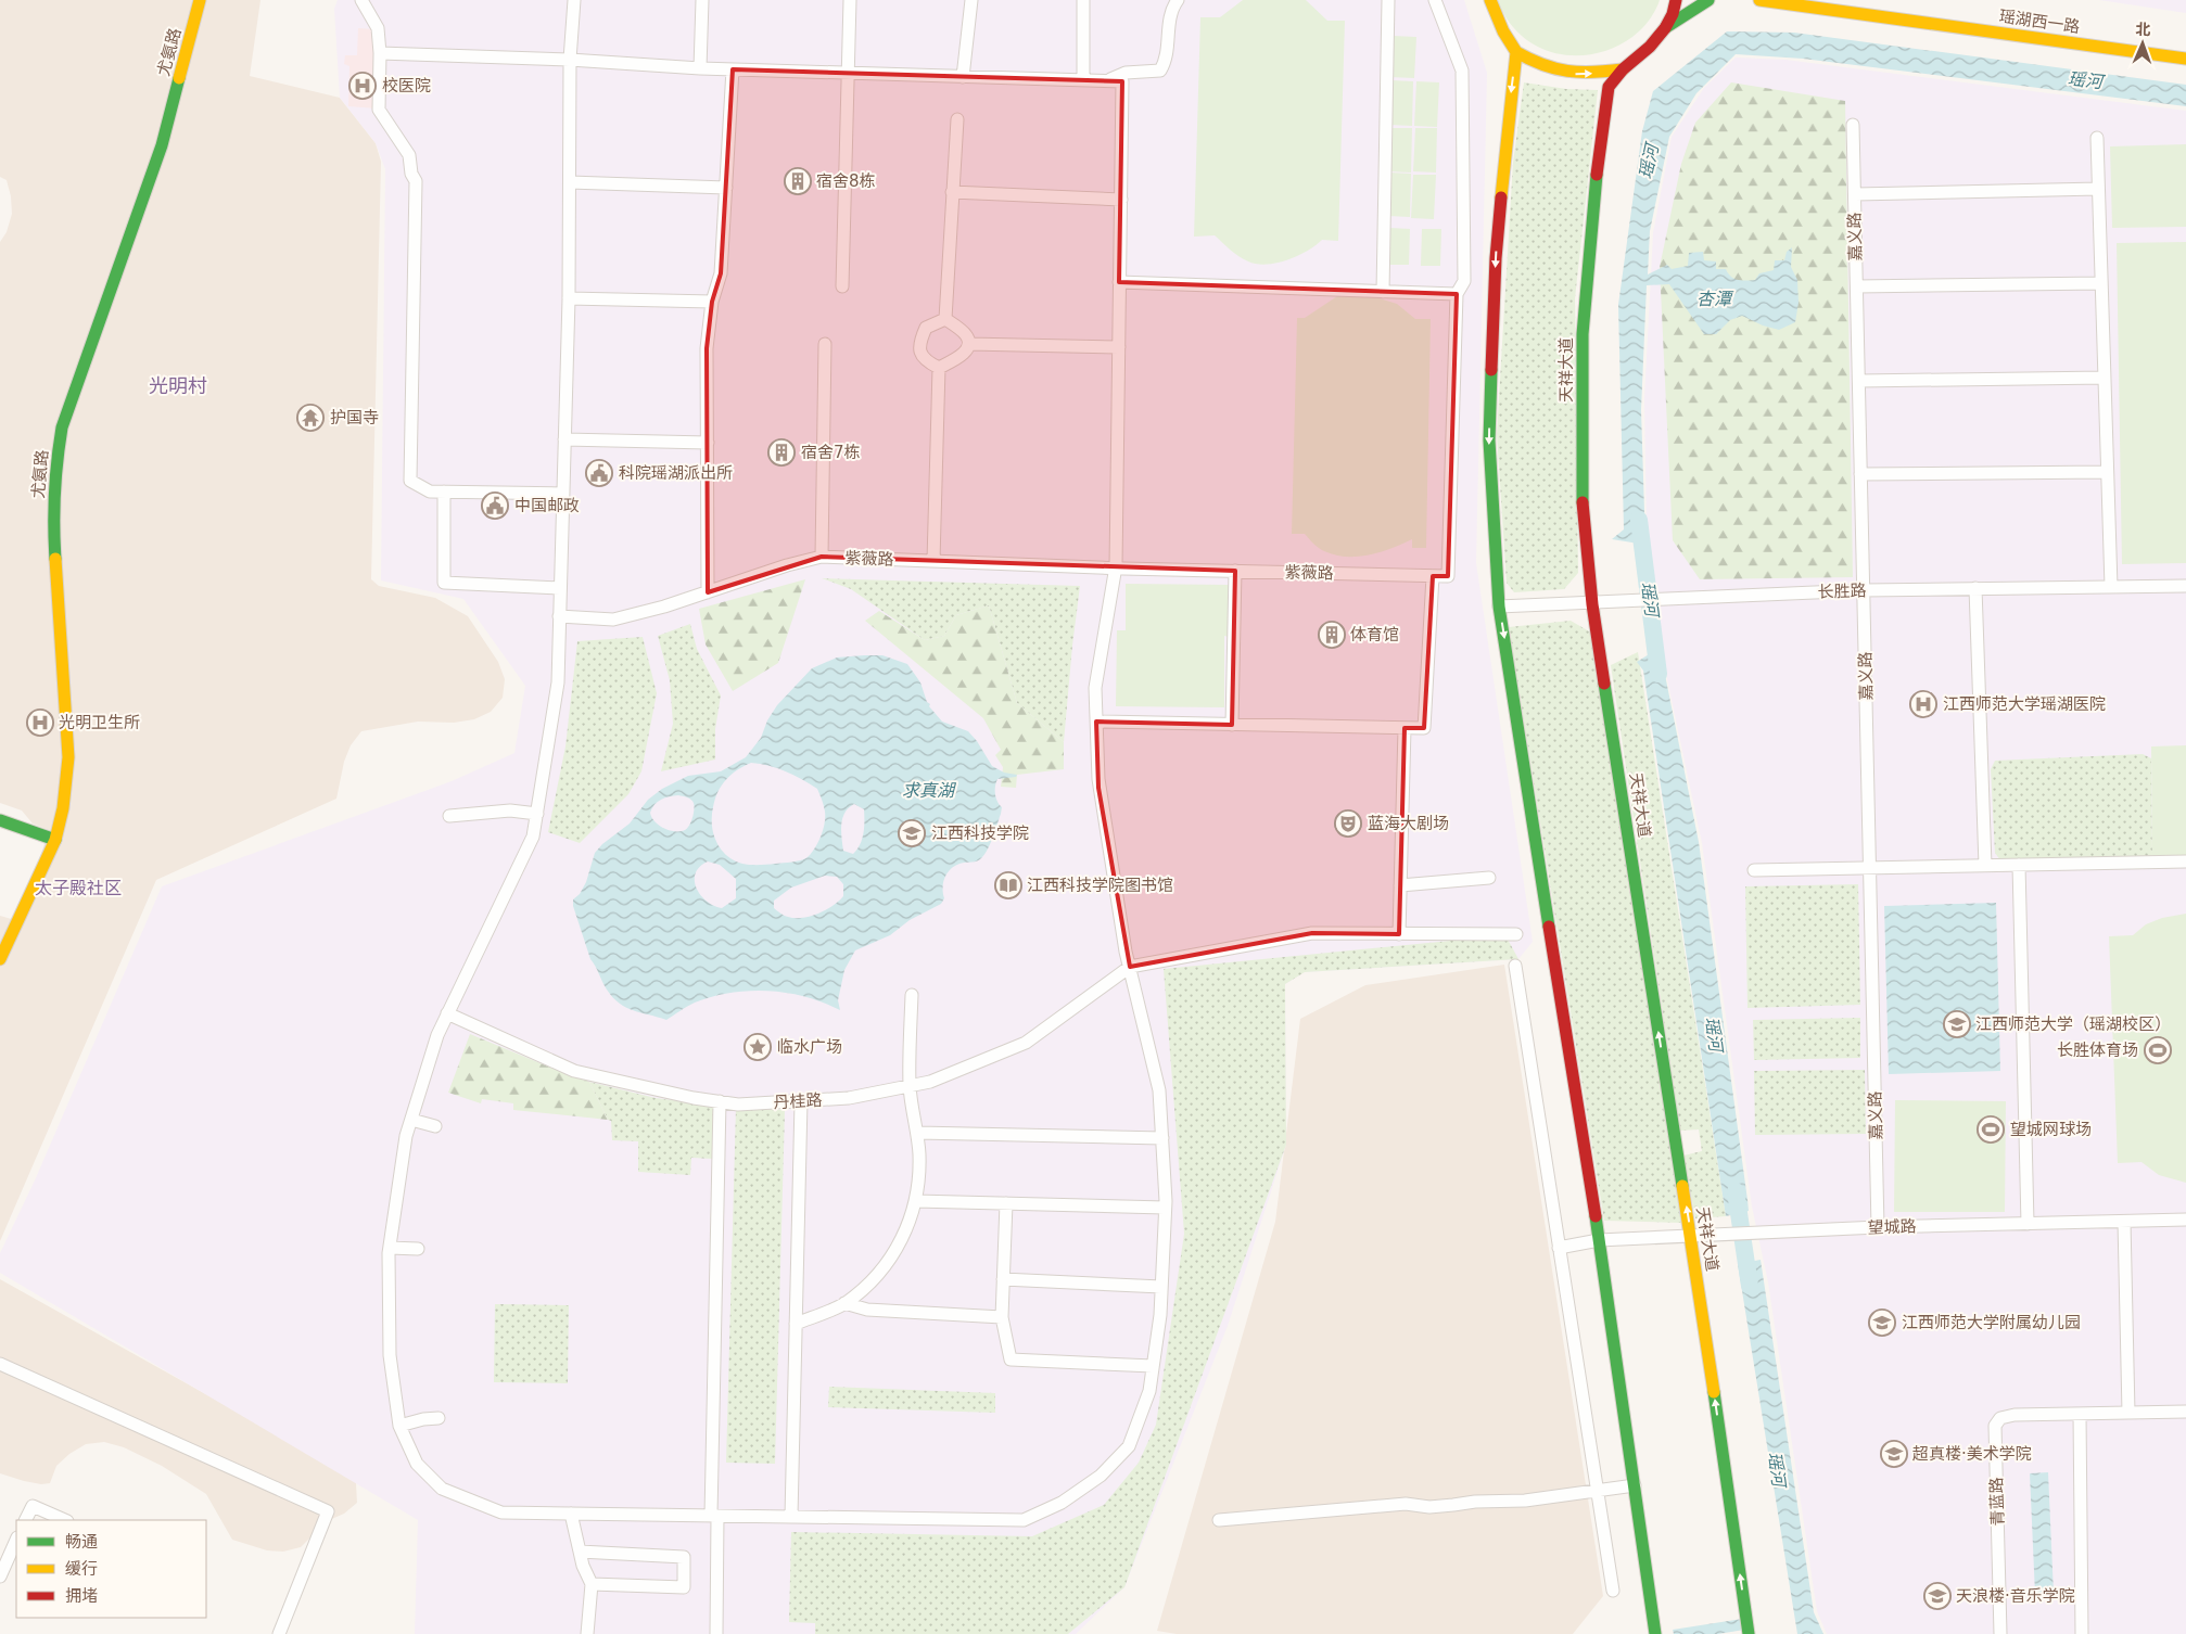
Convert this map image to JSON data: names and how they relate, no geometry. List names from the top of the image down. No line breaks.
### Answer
{"streets":{"main road":["瑶湖西一路","尤氨路","天祥大道"],"street":["嘉义路","紫薇路","长胜路","丹桂路","望城路","青蓝路"]},"crossings":[["嘉义路","长胜路"],["嘉义路","望城路"],["天祥大道","长胜路"],["天祥大道","望城路"]],"districts":["光明村","太子殿社区"],"water":["瑶河","杏潭","求真湖"],"places":{"hospital":["校医院","江西师范大学瑶湖医院","光明卫生所"],"building":["宿舍8栋","宿舍7栋","体育馆"],"temple":["护国寺"],"public building":["科院瑶湖派出所","中国邮政"],"theatre":["蓝海大剧场"],"school or university":["江西科技学院","江西师范大学（瑶湖校区）","江西师范大学附属幼儿园","超真楼·美术学院","天浪楼·音乐学院"],"library":["江西科技学院图书馆"],"place":["临水广场"],"sports":["长胜体育场","望城网球场"]},"legend":["畅通","缓行","拥堵"],"north":"top"}
